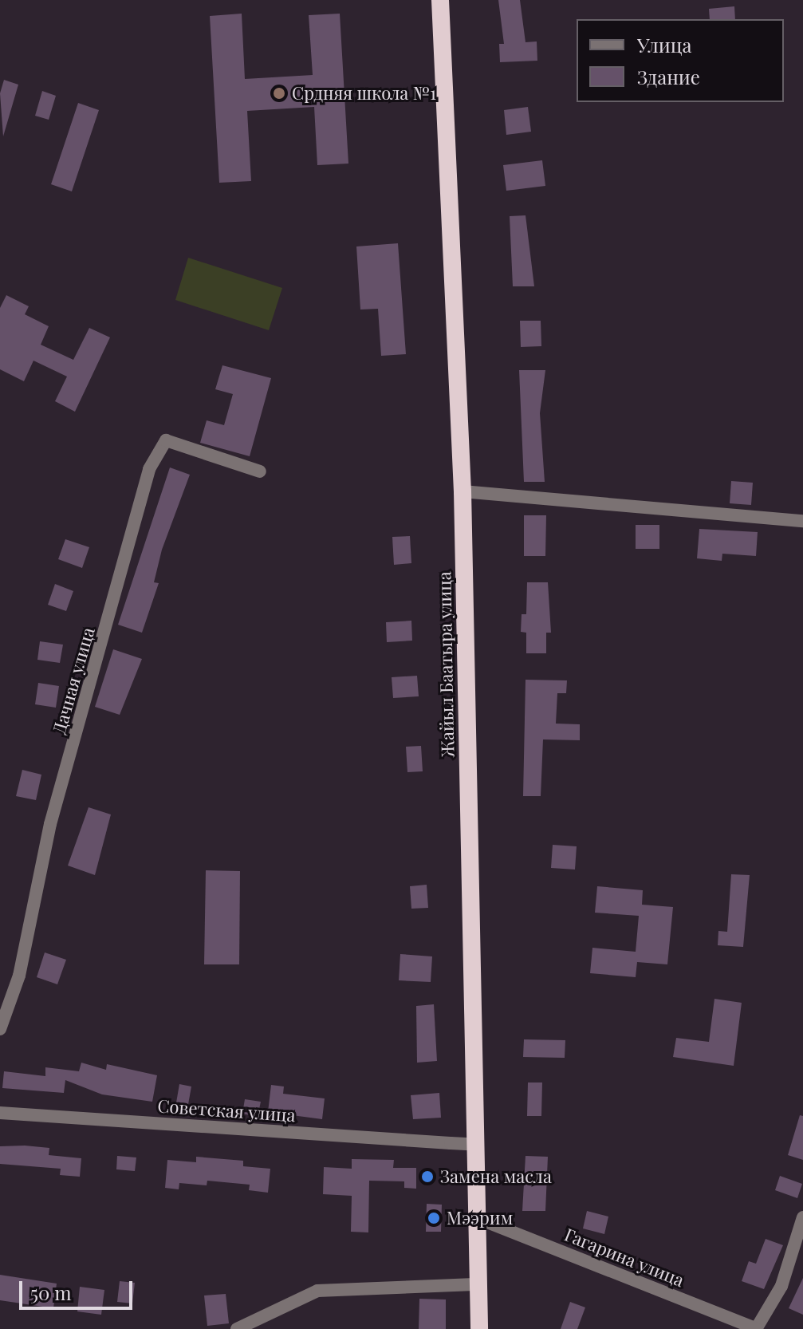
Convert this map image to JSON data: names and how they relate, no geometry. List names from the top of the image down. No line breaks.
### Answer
{"streets":{"highway":["Жайыл Баатыра улица"],"street":["Дачная улица","Советская улица","Гагарина улица"]},"crossings":[["Жайыл Баатыра улица","Советская улица"],["Жайыл Баатыра улица","Гагарина улица"]],"places":["Срдняя школа №1","Замена масла","Мээрим"],"legend":["Улица","Здание"],"scale_bar":"50 m"}
